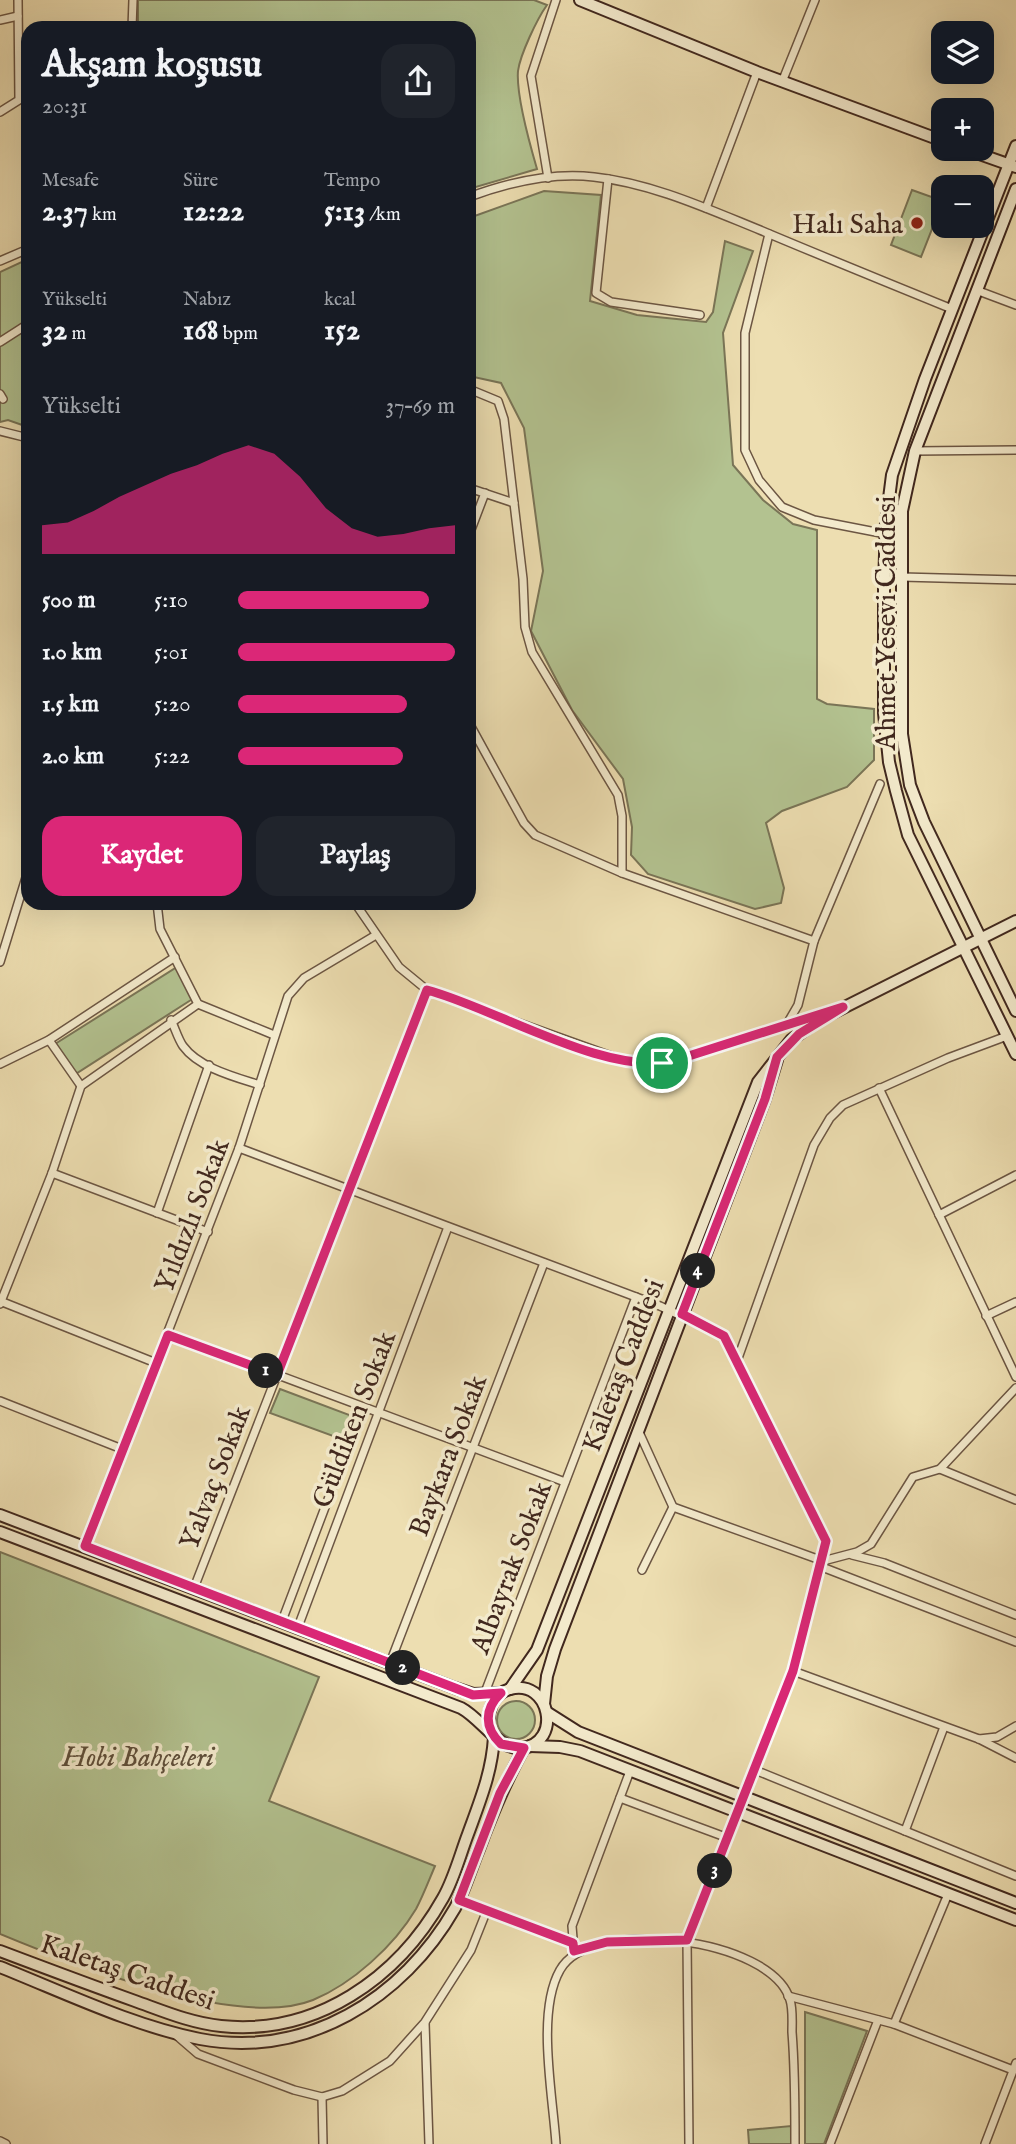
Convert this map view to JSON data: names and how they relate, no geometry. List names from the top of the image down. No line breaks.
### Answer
{"streets":{"street":["Ahmet Yesevi Caddesi","Yıldızlı Sokak","Kaletaş Caddesi","Güldiken Sokak","Baykara Sokak","Yalvaç Sokak","Albayrak Sokak"]},"crossings":[["Ahmet Yesevi Caddesi","Kaletaş Caddesi"]],"parks":["Hobi Bahçeleri"],"places":["Halı Saha"],"page":{"map_buttons":["+","−"],"heading":["Akşam koşusu","20:31"],"stats":[["Mesafe","2.37 km"],["Süre","12:22"],["Tempo","5:13 /km"],["Yükselti","32 m"],["Nabız","168 bpm"],["kcal","152"]],"chart":["Yükselti","37–69 m"],"list":[{"name":"500 m","note":"5:10"},{"name":"1.0 km","note":"5:01"},{"name":"1.5 km","note":"5:20"},{"name":"2.0 km","note":"5:22"}],"buttons":["Kaydet","Paylaş"],"pins":["4","1","2","3"]}}
